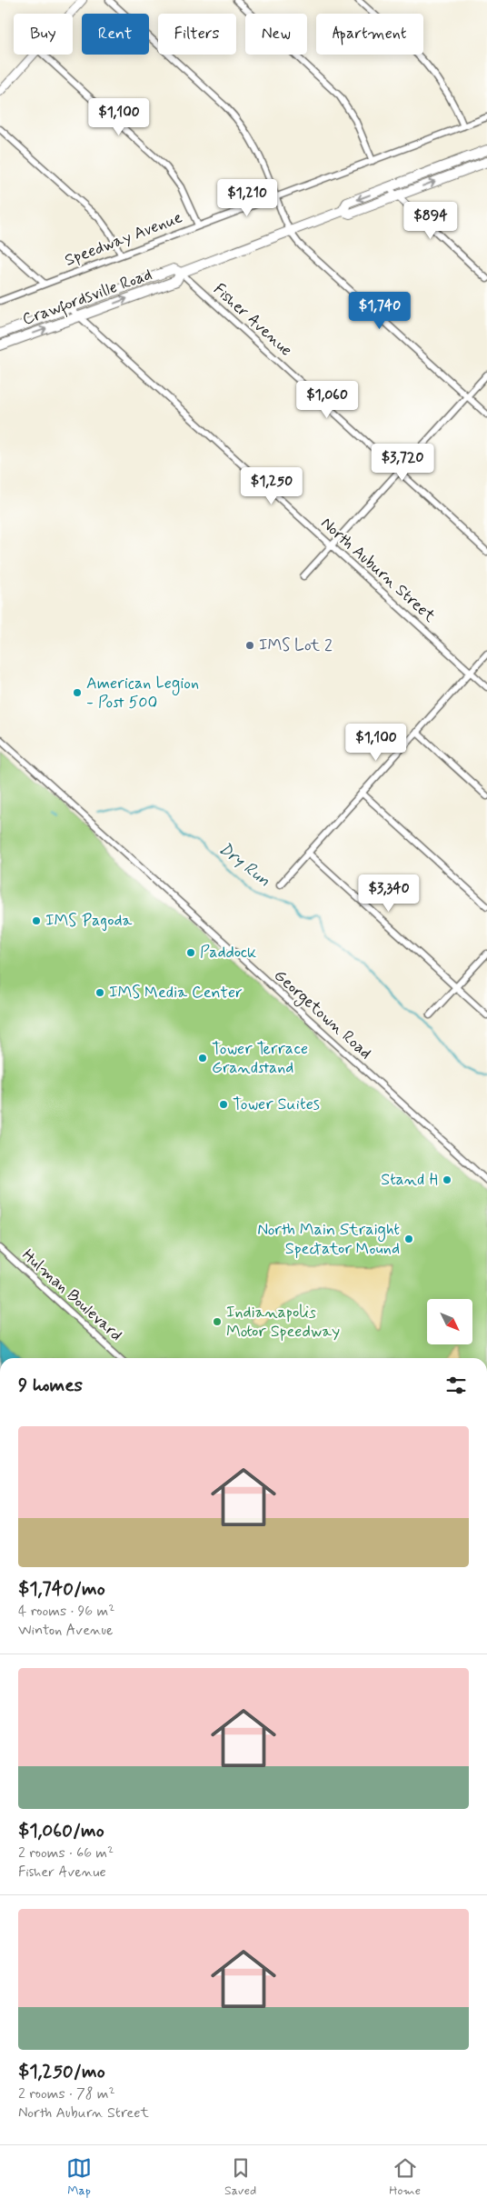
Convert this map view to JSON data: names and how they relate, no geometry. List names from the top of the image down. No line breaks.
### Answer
{"streets":{"main road":["Crawfordsville Road"],"street":["Speedway Avenue","Fisher Avenue","North Auburn Street","Georgetown Road","Hulman Boulevard"]},"crossings":[["Crawfordsville Road","Fisher Avenue"],["Crawfordsville Road","North Auburn Street"]],"water":["Dry Run"],"places":["IMS Lot 2","American Legion - Post 500","IMS Pagoda","Paddock","IMS Media Center","Tower Terrace Grandstand","Tower Suites","Stand H","North Main Straight Spectator Mound","Indianapolis Motor Speedway"],"north":"bottom right","page":{"chip":["Buy","Rent","Filters","New","Apartment"],"price":["$1,100","$1,210","$894","$1,740","$1,060","$3,720","$1,250","$1,100","$3,340"],"heading":"9 homes","list":[{"name":"$1,740/mo","note":"4 rooms · 96 m² · Winton Avenue"},{"name":"$1,060/mo","note":"2 rooms · 66 m² · Fisher Avenue"},{"name":"$1,250/mo","note":"2 rooms · 78 m² · North Auburn Street"}],"tabs":["Map","Saved","Home"]}}
